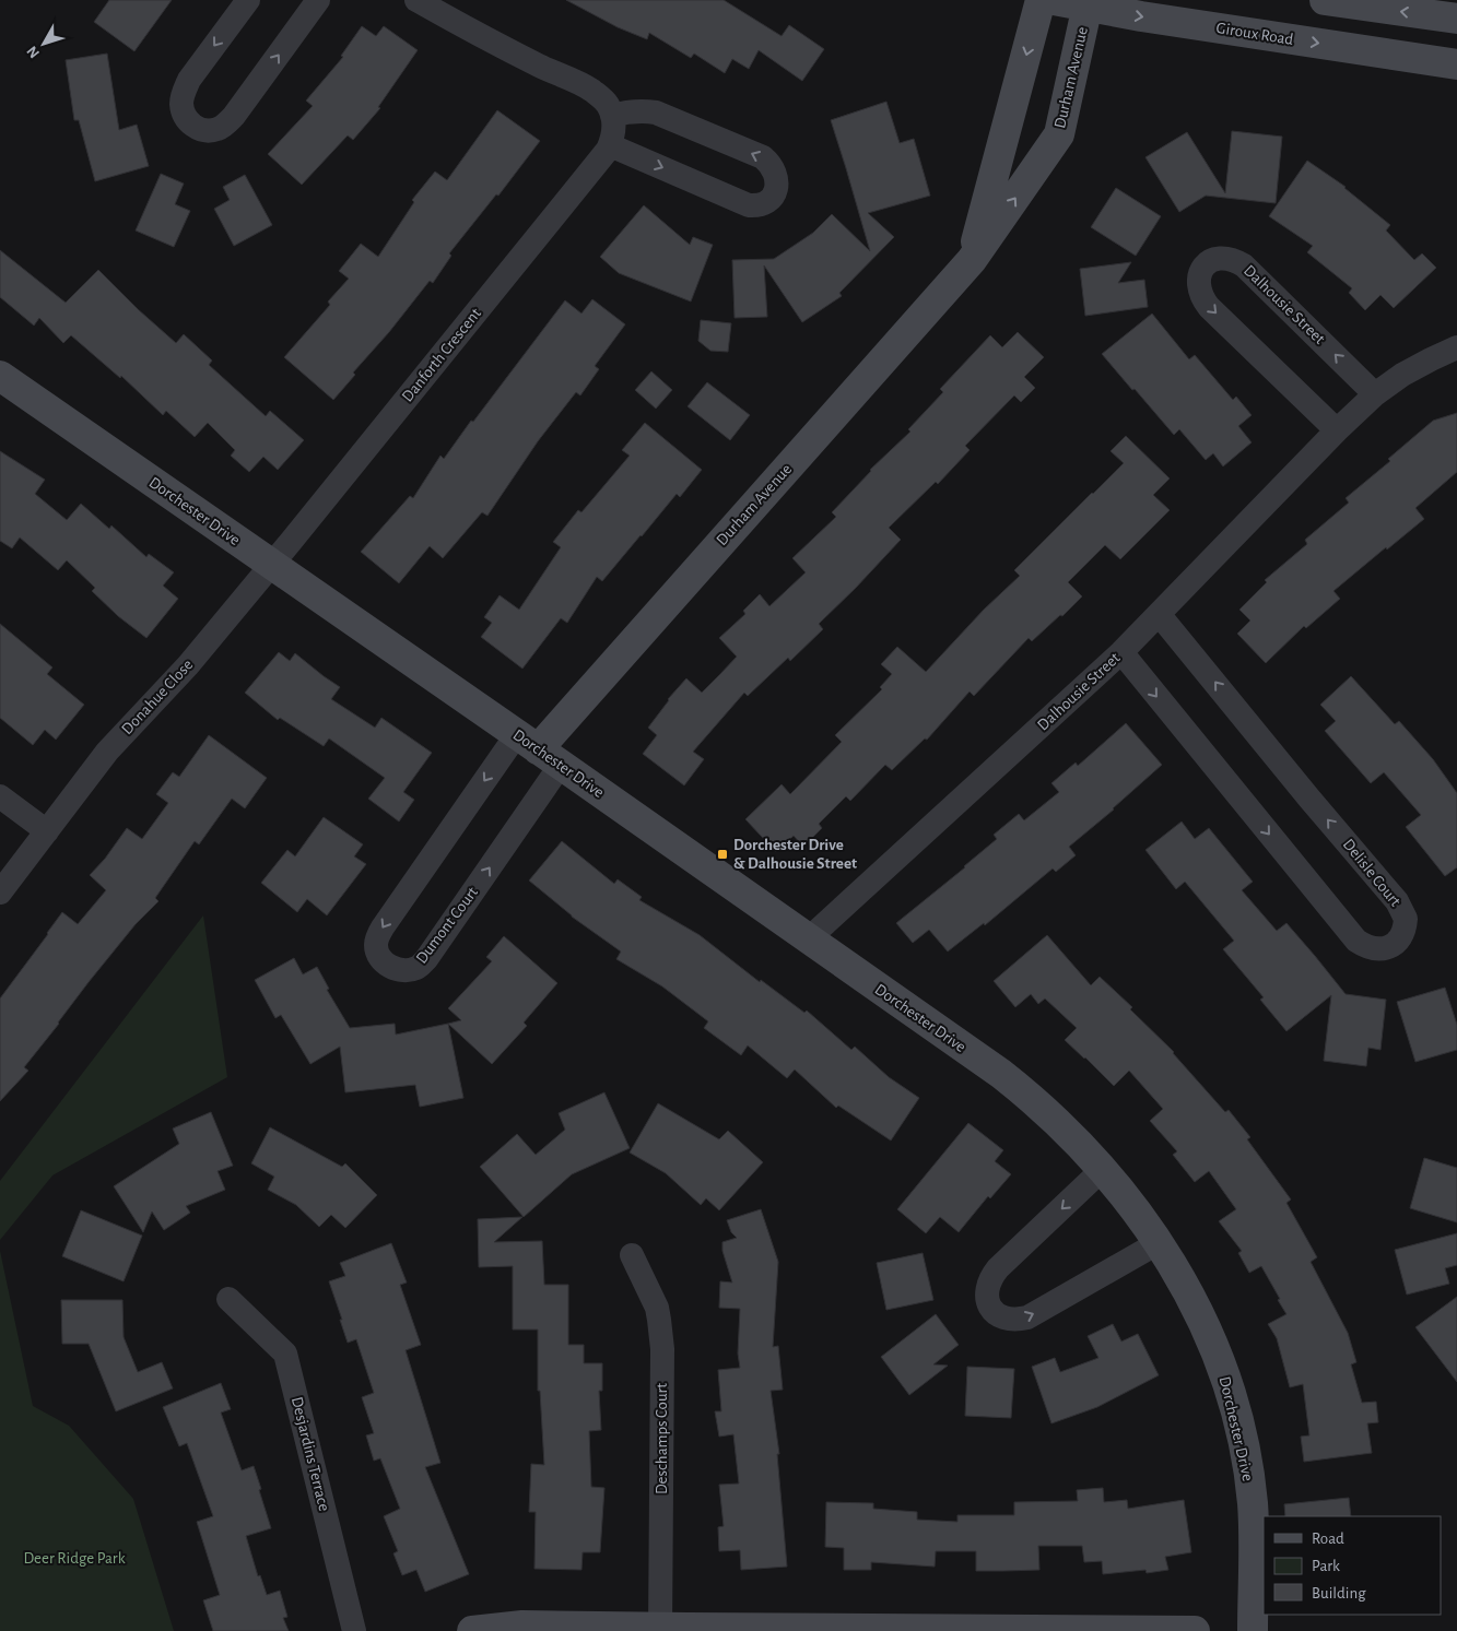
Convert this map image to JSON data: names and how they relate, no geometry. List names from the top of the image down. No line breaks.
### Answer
{"streets":{"street":["Giroux Road","Durham Avenue","Dalhousie Street","Danforth Crescent","Dorchester Drive","Donahue Close","Delisle Court","Dumont Court","Deschamps Court","Desjardins Terrace"]},"crossings":[["Giroux Road","Durham Avenue"],["Durham Avenue","Dorchester Drive"],["Durham Avenue","Dumont Court"],["Dalhousie Street","Dorchester Drive"],["Dalhousie Street","Delisle Court"],["Danforth Crescent","Dorchester Drive"],["Danforth Crescent","Donahue Close"],["Dorchester Drive","Donahue Close"],["Dorchester Drive","Dumont Court"]],"parks":["Deer Ridge Park"],"places":{"transit":["Dorchester Drive & Dalhousie Street"]},"legend":["Road","Park","Building"],"north":"bottom left"}
